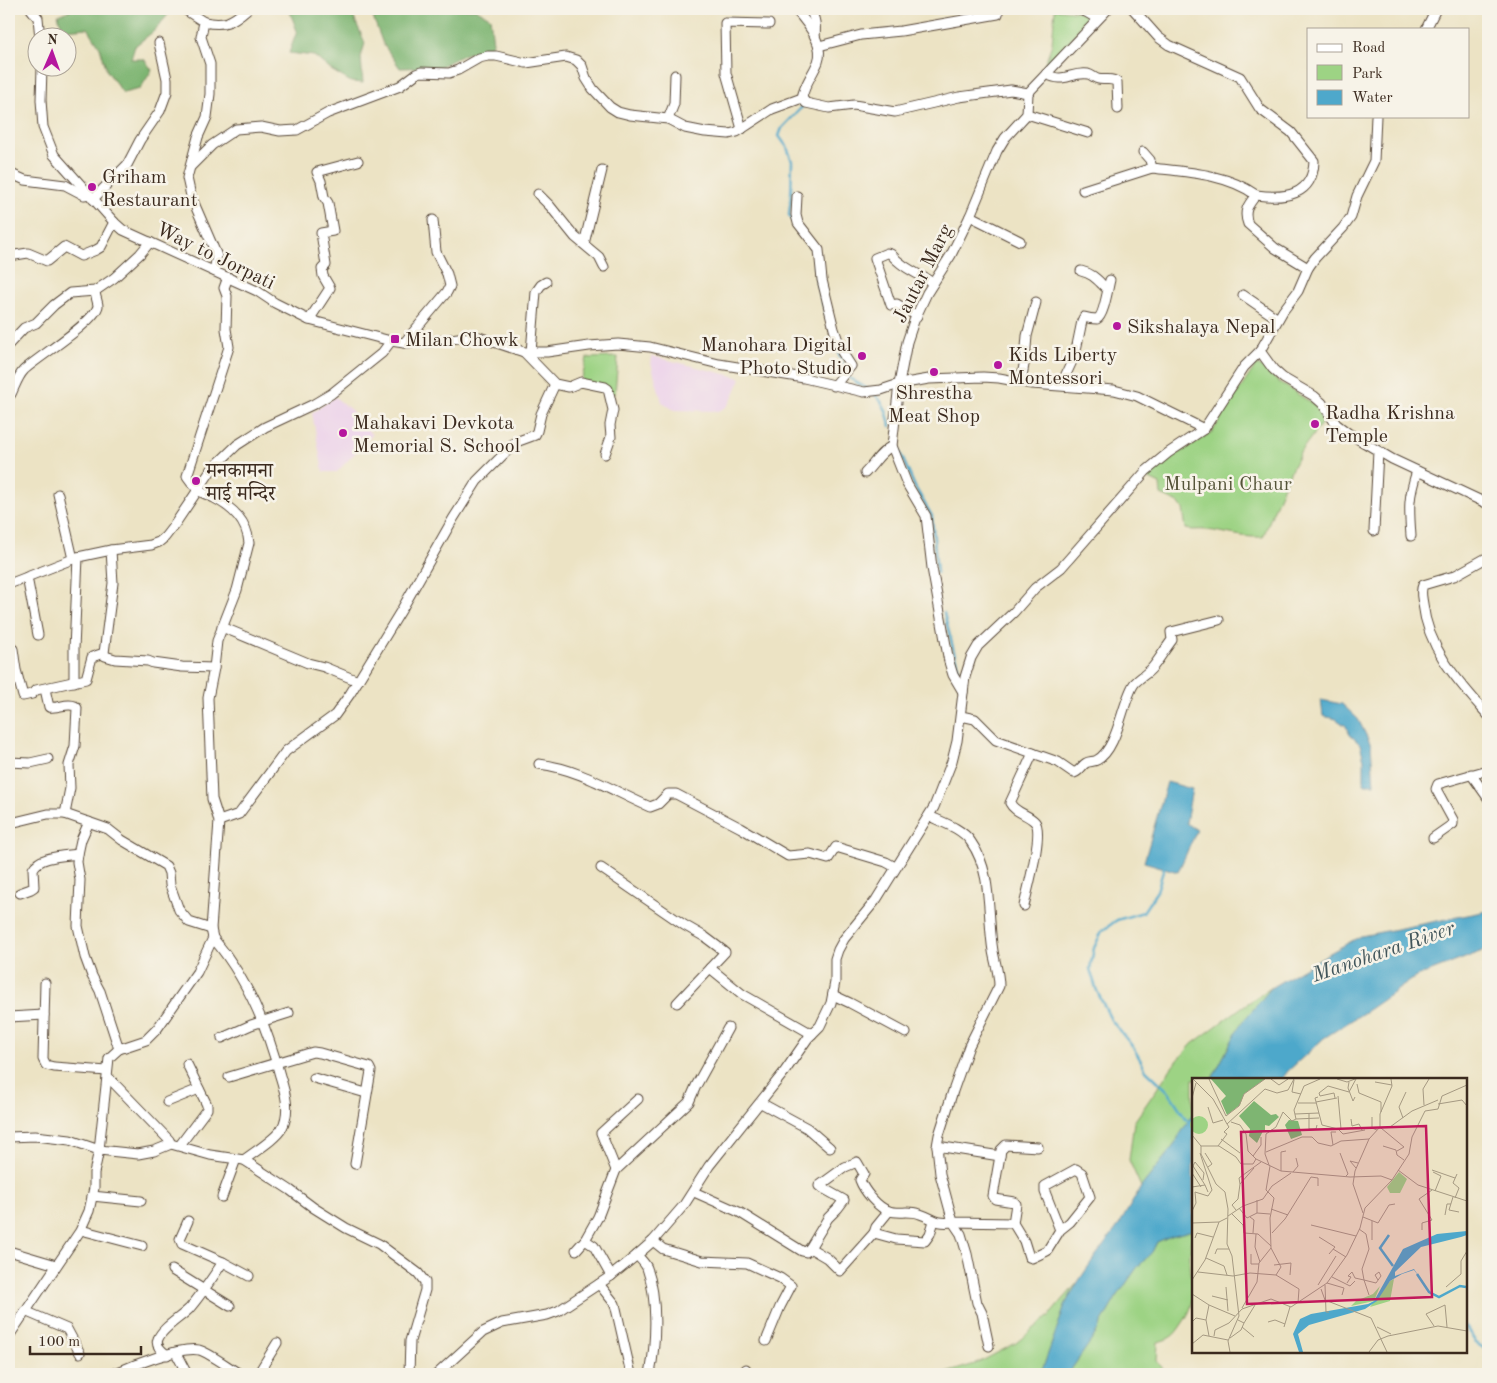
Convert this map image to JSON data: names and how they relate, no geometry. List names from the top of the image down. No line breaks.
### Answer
{"streets":{"street":["Way to Jorpati","Jautar Marg"]},"water":["Manohara River"],"parks":["Mulpani Chaur"],"places":{"other":["Griham Restaurant","Sikshalaya Nepal","Manohara Digital Photo Studio","Kids Liberty Montessori","Shrestha Meat Shop","Radha Krishna Temple","Mahakavi Devkota Memorial S. School","मनकामना माई मन्दिर"],"transit":["Milan Chowk"]},"legend":["Road","Park","Water"],"scale_bar":"100 m","north":"top"}
